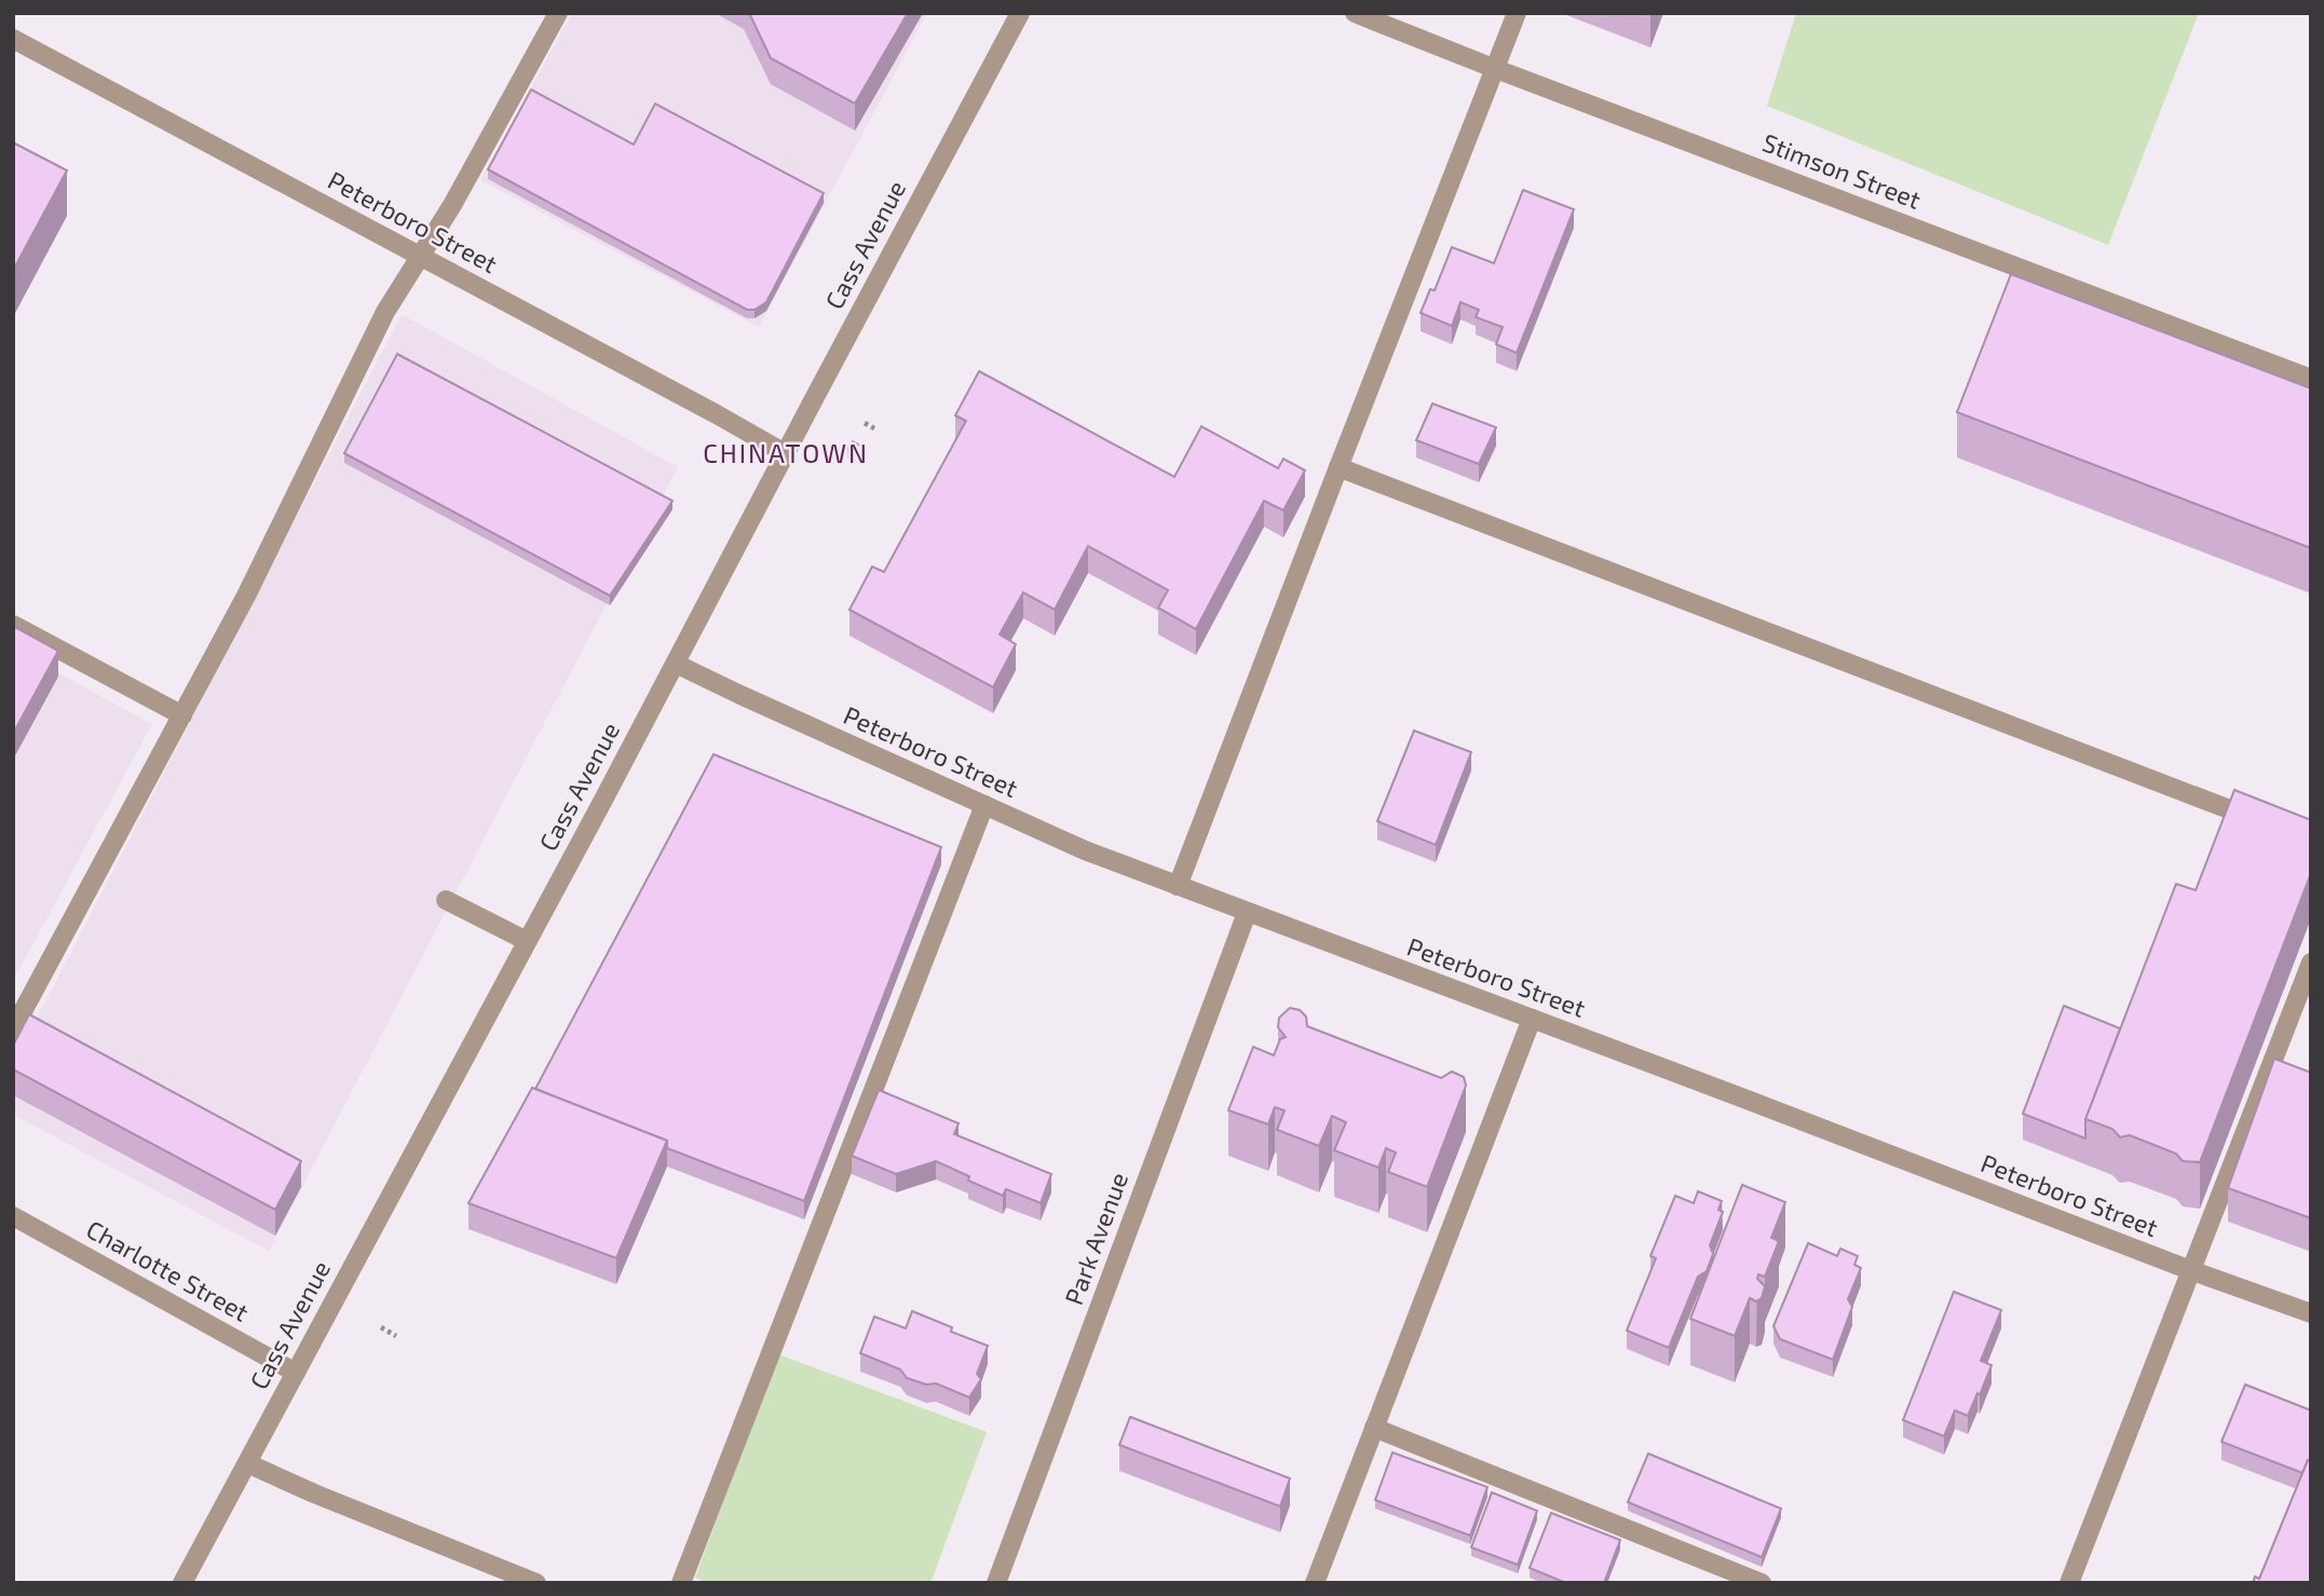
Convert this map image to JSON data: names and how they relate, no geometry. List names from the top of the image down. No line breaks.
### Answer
{"streets":{"street":["Stimson Street","Peterboro Street","Cass Avenue","Park Avenue","Charlotte Street"]},"crossings":[["Peterboro Street","Cass Avenue"],["Peterboro Street","Park Avenue"],["Cass Avenue","Charlotte Street"]],"districts":["CHINATOWN"]}
